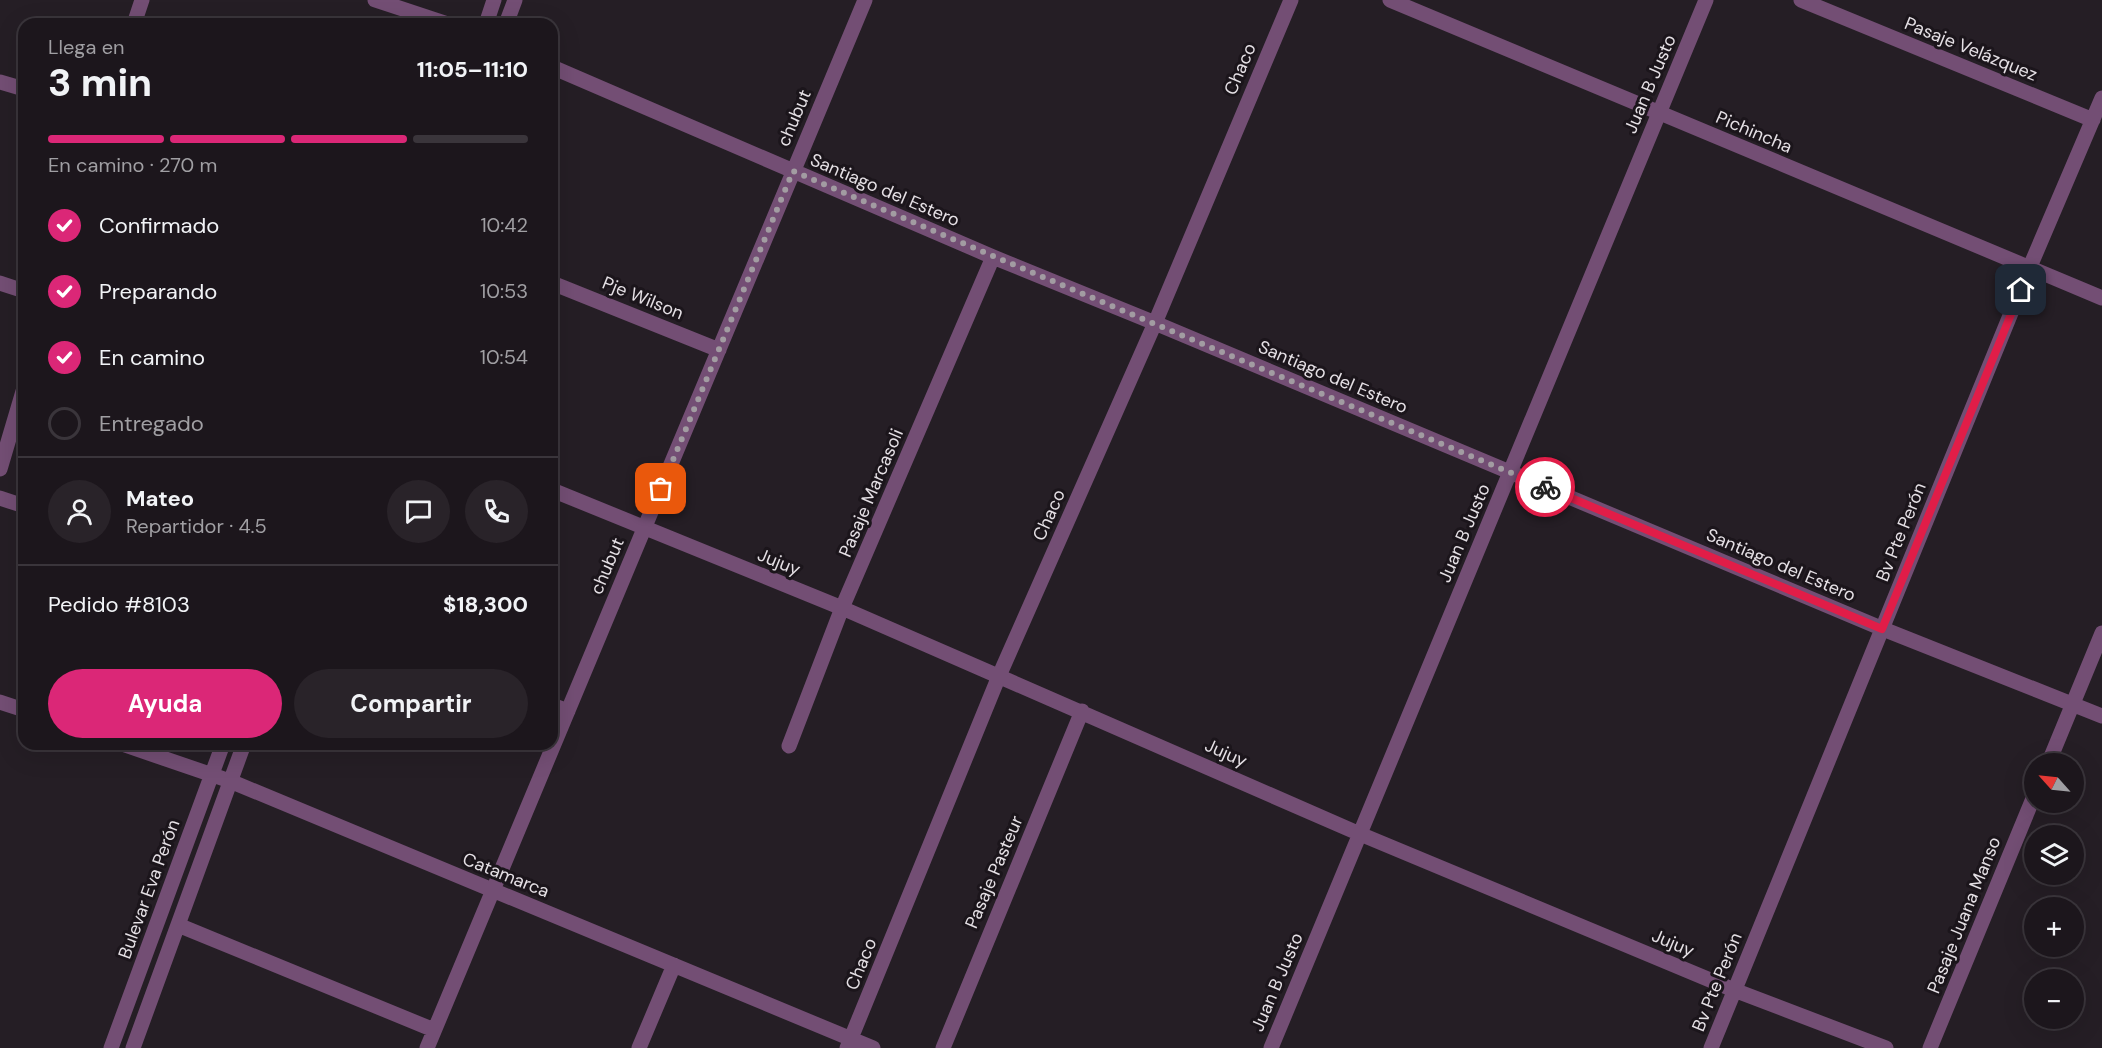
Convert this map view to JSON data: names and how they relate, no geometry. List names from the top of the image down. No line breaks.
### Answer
{"streets":{"street":["Pasaje Velázquez","Chaco","Juan B Justo","chubut","Pichincha","Santiago del Estero","Pje Wilson","Pasaje Marcasoli","Bv Pte Perón","Jujuy","Pasaje Pasteur","Catamarca","Bulevar Eva Perón","Pasaje Juana Manso"]},"crossings":[["Pasaje Velázquez","Bv Pte Perón"],["Chaco","Santiago del Estero"],["Chaco","Jujuy"],["Chaco","Catamarca"],["Juan B Justo","Pichincha"],["Juan B Justo","Santiago del Estero"],["Juan B Justo","Jujuy"],["chubut","Santiago del Estero"],["chubut","Pje Wilson"],["chubut","Jujuy"],["chubut","Catamarca"],["Pichincha","Bv Pte Perón"],["Santiago del Estero","Pasaje Marcasoli"],["Santiago del Estero","Bv Pte Perón"],["Pasaje Marcasoli","Jujuy"],["Bv Pte Perón","Jujuy"],["Jujuy","Pasaje Pasteur"],["Catamarca","Bulevar Eva Perón"]],"north":"top left","page":{"heading":["3 min","Llega en","11:05–11:10"],"panel":["Mateo","Repartidor · 4.5","Pedido #8103","$18,300"],"bar":"En camino · 270 m","list":[["Confirmado","10:42"],["Preparando","10:53"],["En camino","10:54"],"Entregado"],"buttons":["Ayuda","Compartir"],"map_buttons":["+","−"]}}
